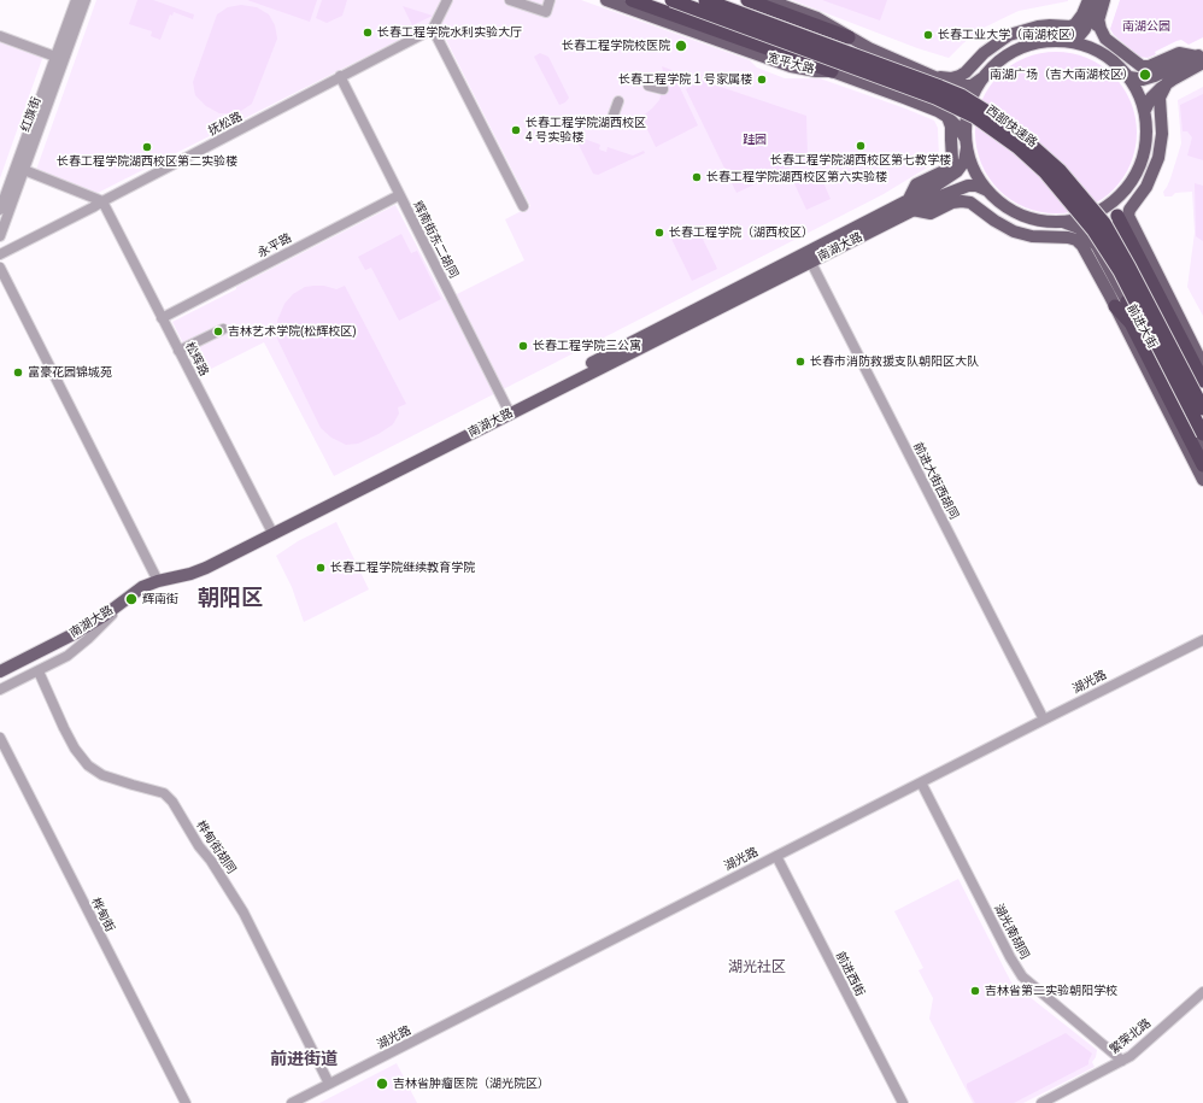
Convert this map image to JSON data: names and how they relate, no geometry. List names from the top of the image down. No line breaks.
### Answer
{"streets":{"highway":["西部快速路"],"main road":["宽平大路","南湖大路","前进大街"],"street":["红旗街","抚松路","辉南街东二胡同","永平路","松辉路","前进大街西胡同","湖光路","桦甸街胡同","桦甸街","湖光南胡同","前进西街","繁荣北路"]},"crossings":[["宽平大路","南湖大路"],["抚松路","辉南街东二胡同"],["抚松路","松辉路"],["辉南街东二胡同","永平路"],["辉南街东二胡同","南湖大路"],["永平路","松辉路"],["南湖大路","松辉路"],["南湖大路","前进大街西胡同"],["前进大街西胡同","湖光路"],["湖光路","桦甸街胡同"],["湖光路","湖光南胡同"],["湖光路","前进西街"],["湖光南胡同","繁荣北路"]],"districts":["朝阳区","湖光社区","前进街道"],"parks":["南湖公园","跬园"],"places":["长春工程学院水利实验大厅","长春工业大学（南湖校区）","长春工程学院校医院","南湖广场（吉大南湖校区）","长春工程学院 1 号家属楼","长春工程学院湖西校区 4 号实验楼","长春工程学院湖西校区第七教学楼","长春工程学院湖西校区第二实验楼","长春工程学院湖西校区第六实验楼","长春工程学院（湖西校区）","吉林艺术学院(松辉校区)","长春工程学院三公寓","长春市消防救援支队朝阳区大队","富豪花园锦城苑","长春工程学院继续教育学院","辉南街","吉林省第二实验朝阳学校","吉林省肿瘤医院（湖光院区）"]}
